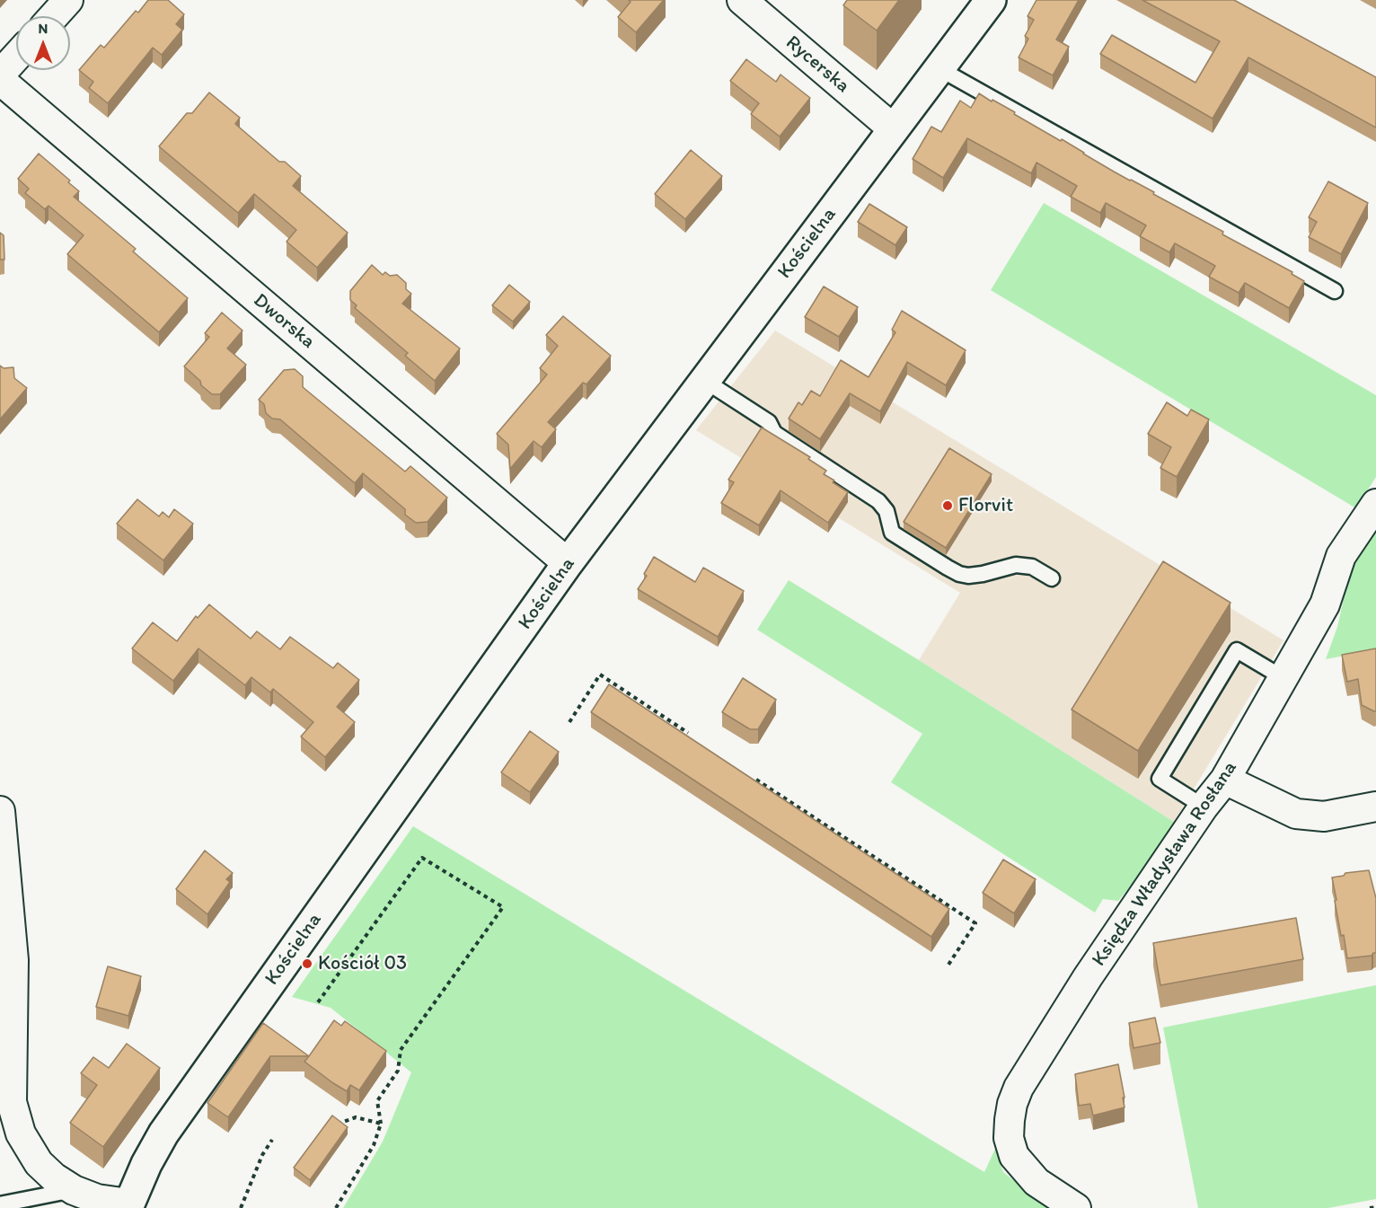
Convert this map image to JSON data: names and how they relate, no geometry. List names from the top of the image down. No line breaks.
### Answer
{"streets":{"street":["Rycerska","Kościelna","Dworska","Księdza Władysława Rosłana"]},"crossings":[["Rycerska","Kościelna"],["Kościelna","Dworska"]],"places":["Florvit","Kościół 03"],"north":"top"}
